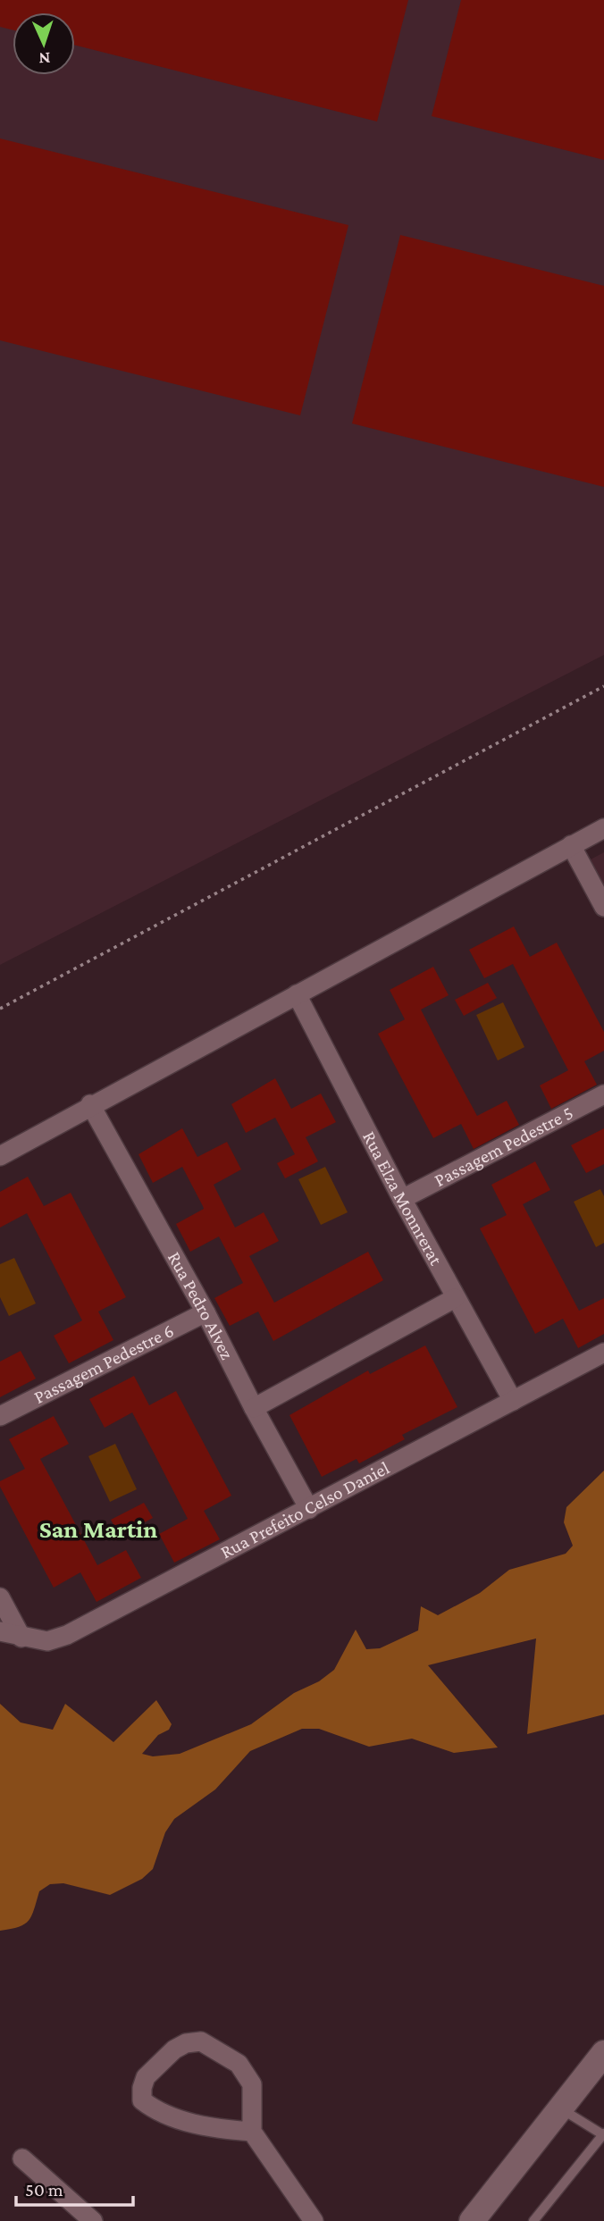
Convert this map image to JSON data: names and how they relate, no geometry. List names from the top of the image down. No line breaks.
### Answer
{"streets":{"street":["Passagem Pedestre 5","Rua Elza Monnrerat","Rua Pedro Alvez","Passagem Pedestre 6","Rua Prefeito Celso Daniel"]},"crossings":[["Passagem Pedestre 5","Rua Elza Monnrerat"],["Rua Elza Monnrerat","Rua Prefeito Celso Daniel"],["Rua Pedro Alvez","Passagem Pedestre 6"],["Rua Pedro Alvez","Rua Prefeito Celso Daniel"]],"districts":["San Martin"],"scale_bar":"50 m","north":"bottom"}
